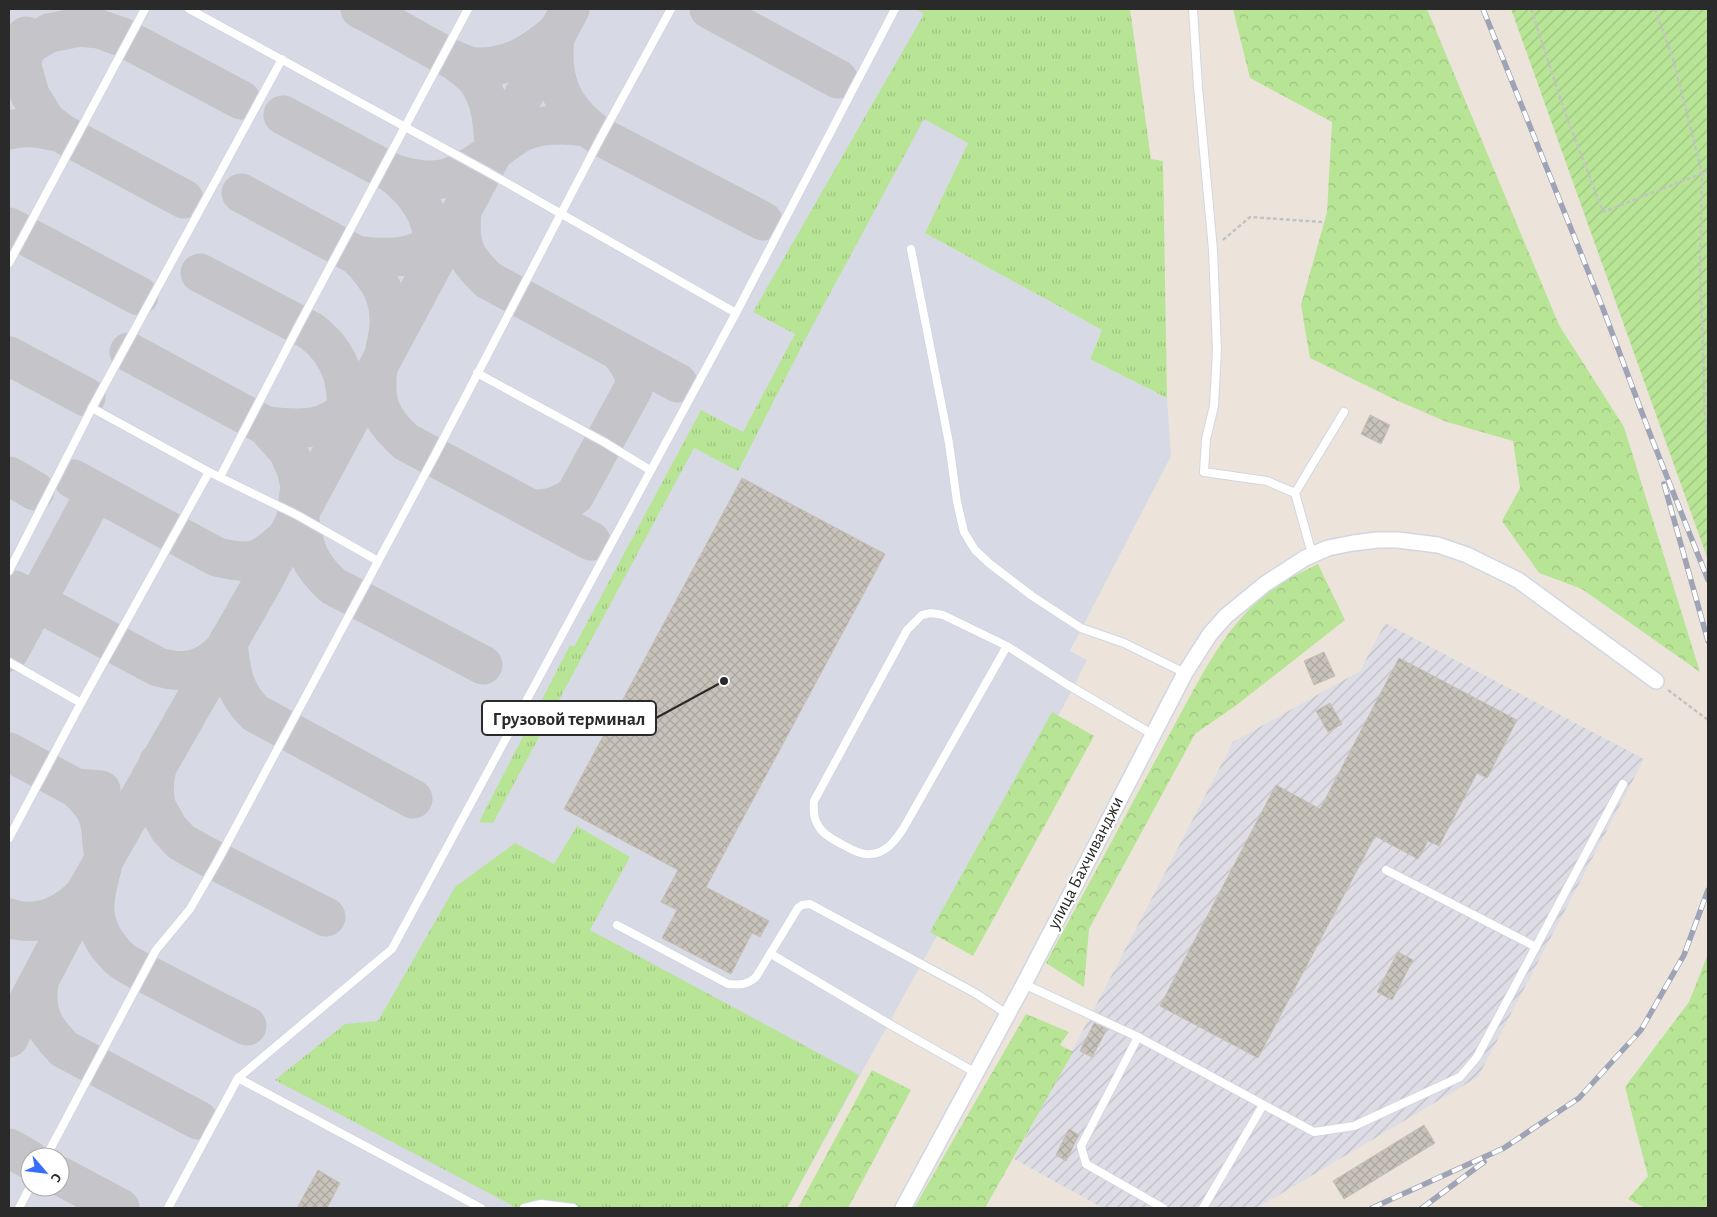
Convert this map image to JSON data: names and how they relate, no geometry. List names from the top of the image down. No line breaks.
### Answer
{"streets":{"street":["улица Бахчиванджи"]},"places":["Грузовой терминал"],"north":"bottom right"}
